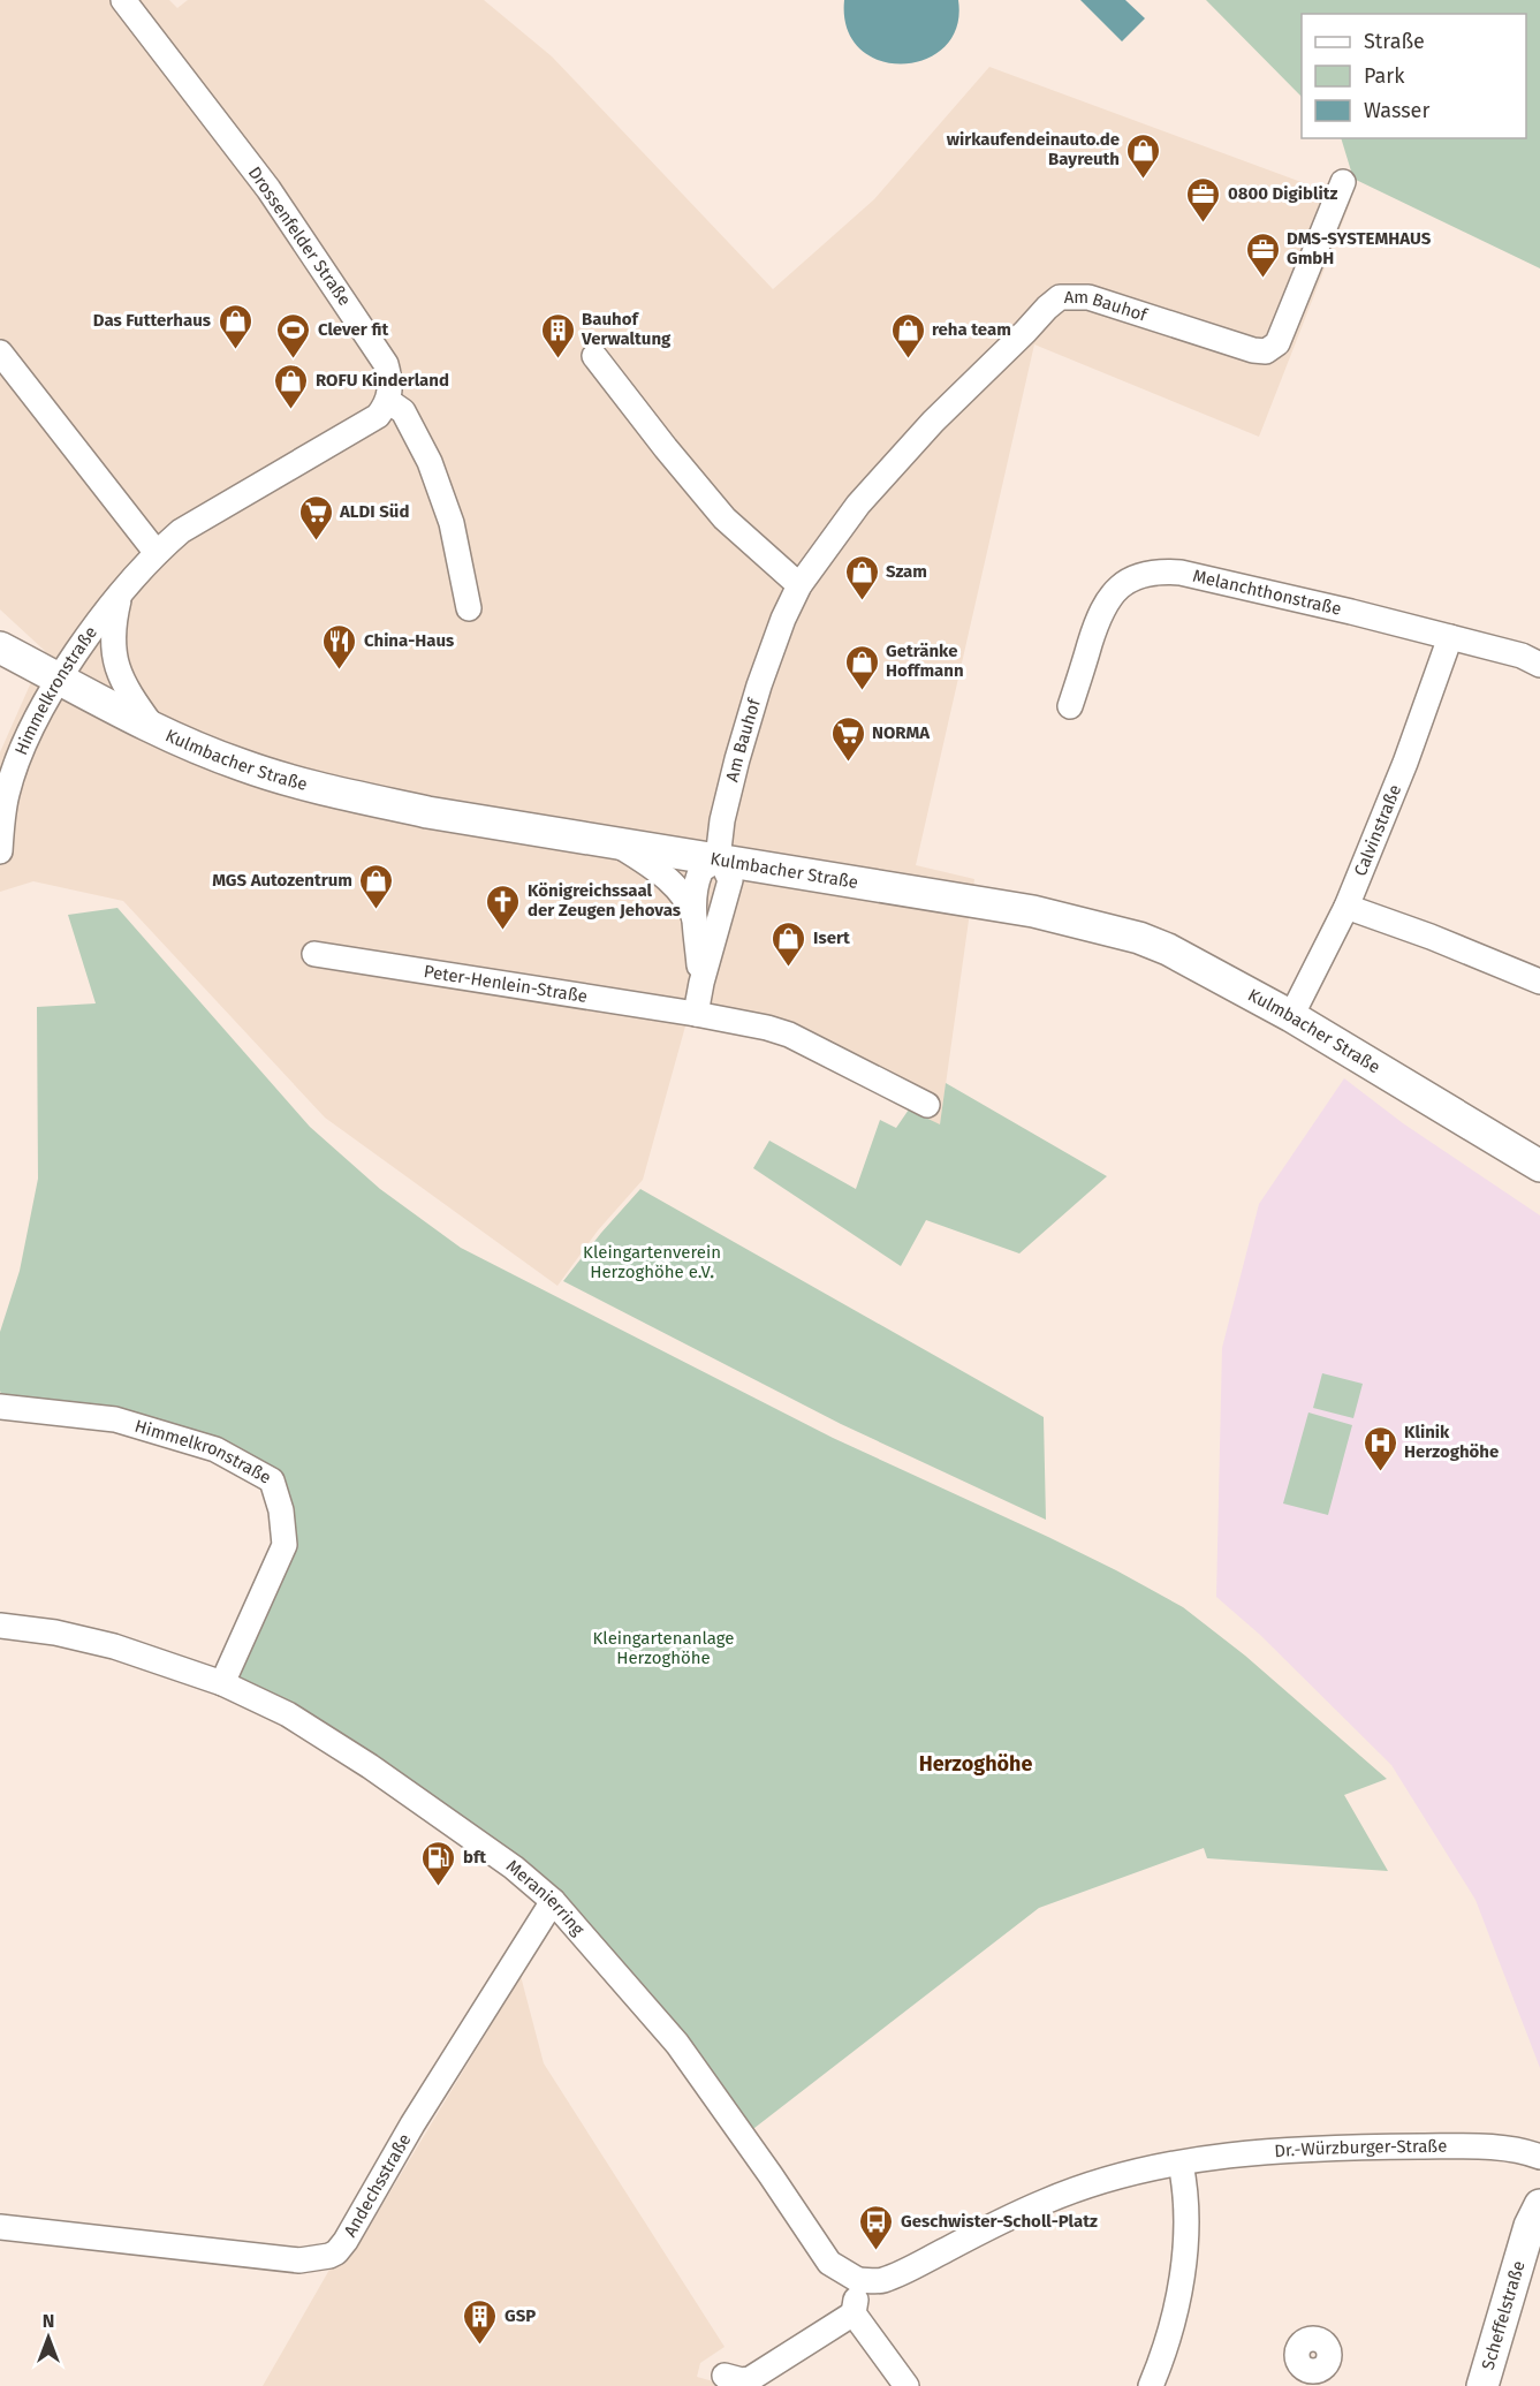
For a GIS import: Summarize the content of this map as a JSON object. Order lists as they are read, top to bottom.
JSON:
{
  "streets": {
    "main road": ["Kulmbacher Straße", "Scheffelstraße"],
    "street": [
      "Drossenfelder Straße",
      "Am Bauhof",
      "Melanchthonstraße",
      "Himmelkronstraße",
      "Calvinstraße",
      "Peter-Henlein-Straße",
      "Meranierring",
      "Dr.-Würzburger-Straße",
      "Andechsstraße"
    ]
  },
  "crossings": [
    ["Drossenfelder Straße", "Himmelkronstraße"],
    ["Am Bauhof", "Kulmbacher Straße"],
    ["Melanchthonstraße", "Calvinstraße"],
    ["Himmelkronstraße", "Kulmbacher Straße"],
    ["Himmelkronstraße", "Meranierring"],
    ["Kulmbacher Straße", "Calvinstraße"],
    ["Meranierring", "Dr.-Würzburger-Straße"],
    ["Meranierring", "Andechsstraße"]
  ],
  "districts": ["Herzoghöhe"],
  "parks": ["Kleingartenverein Herzoghöhe e.V.", "Kleingartenanlage Herzoghöhe"],
  "places": {
    "shop": [
      "wirkaufendeinauto.de Bayreuth",
      "Das Futterhaus",
      "reha team",
      "ROFU Kinderland",
      "Szam",
      "Getränke Hoffmann",
      "MGS Autozentrum",
      "Isert"
    ],
    "office": ["0800 Digiblitz", "DMS-SYSTEMHAUS GmbH"],
    "sports": ["Clever fit"],
    "building": ["Bauhof Verwaltung", "GSP"],
    "supermarket": ["ALDI Süd", "NORMA"],
    "restaurant": ["China-Haus"],
    "church": ["Königreichssaal der Zeugen Jehovas"],
    "hospital": ["Klinik Herzoghöhe"],
    "fuel station": ["bft"],
    "bus stop": ["Geschwister-Scholl-Platz"]
  },
  "legend": ["Straße", "Park", "Wasser"],
  "north": "top"
}
